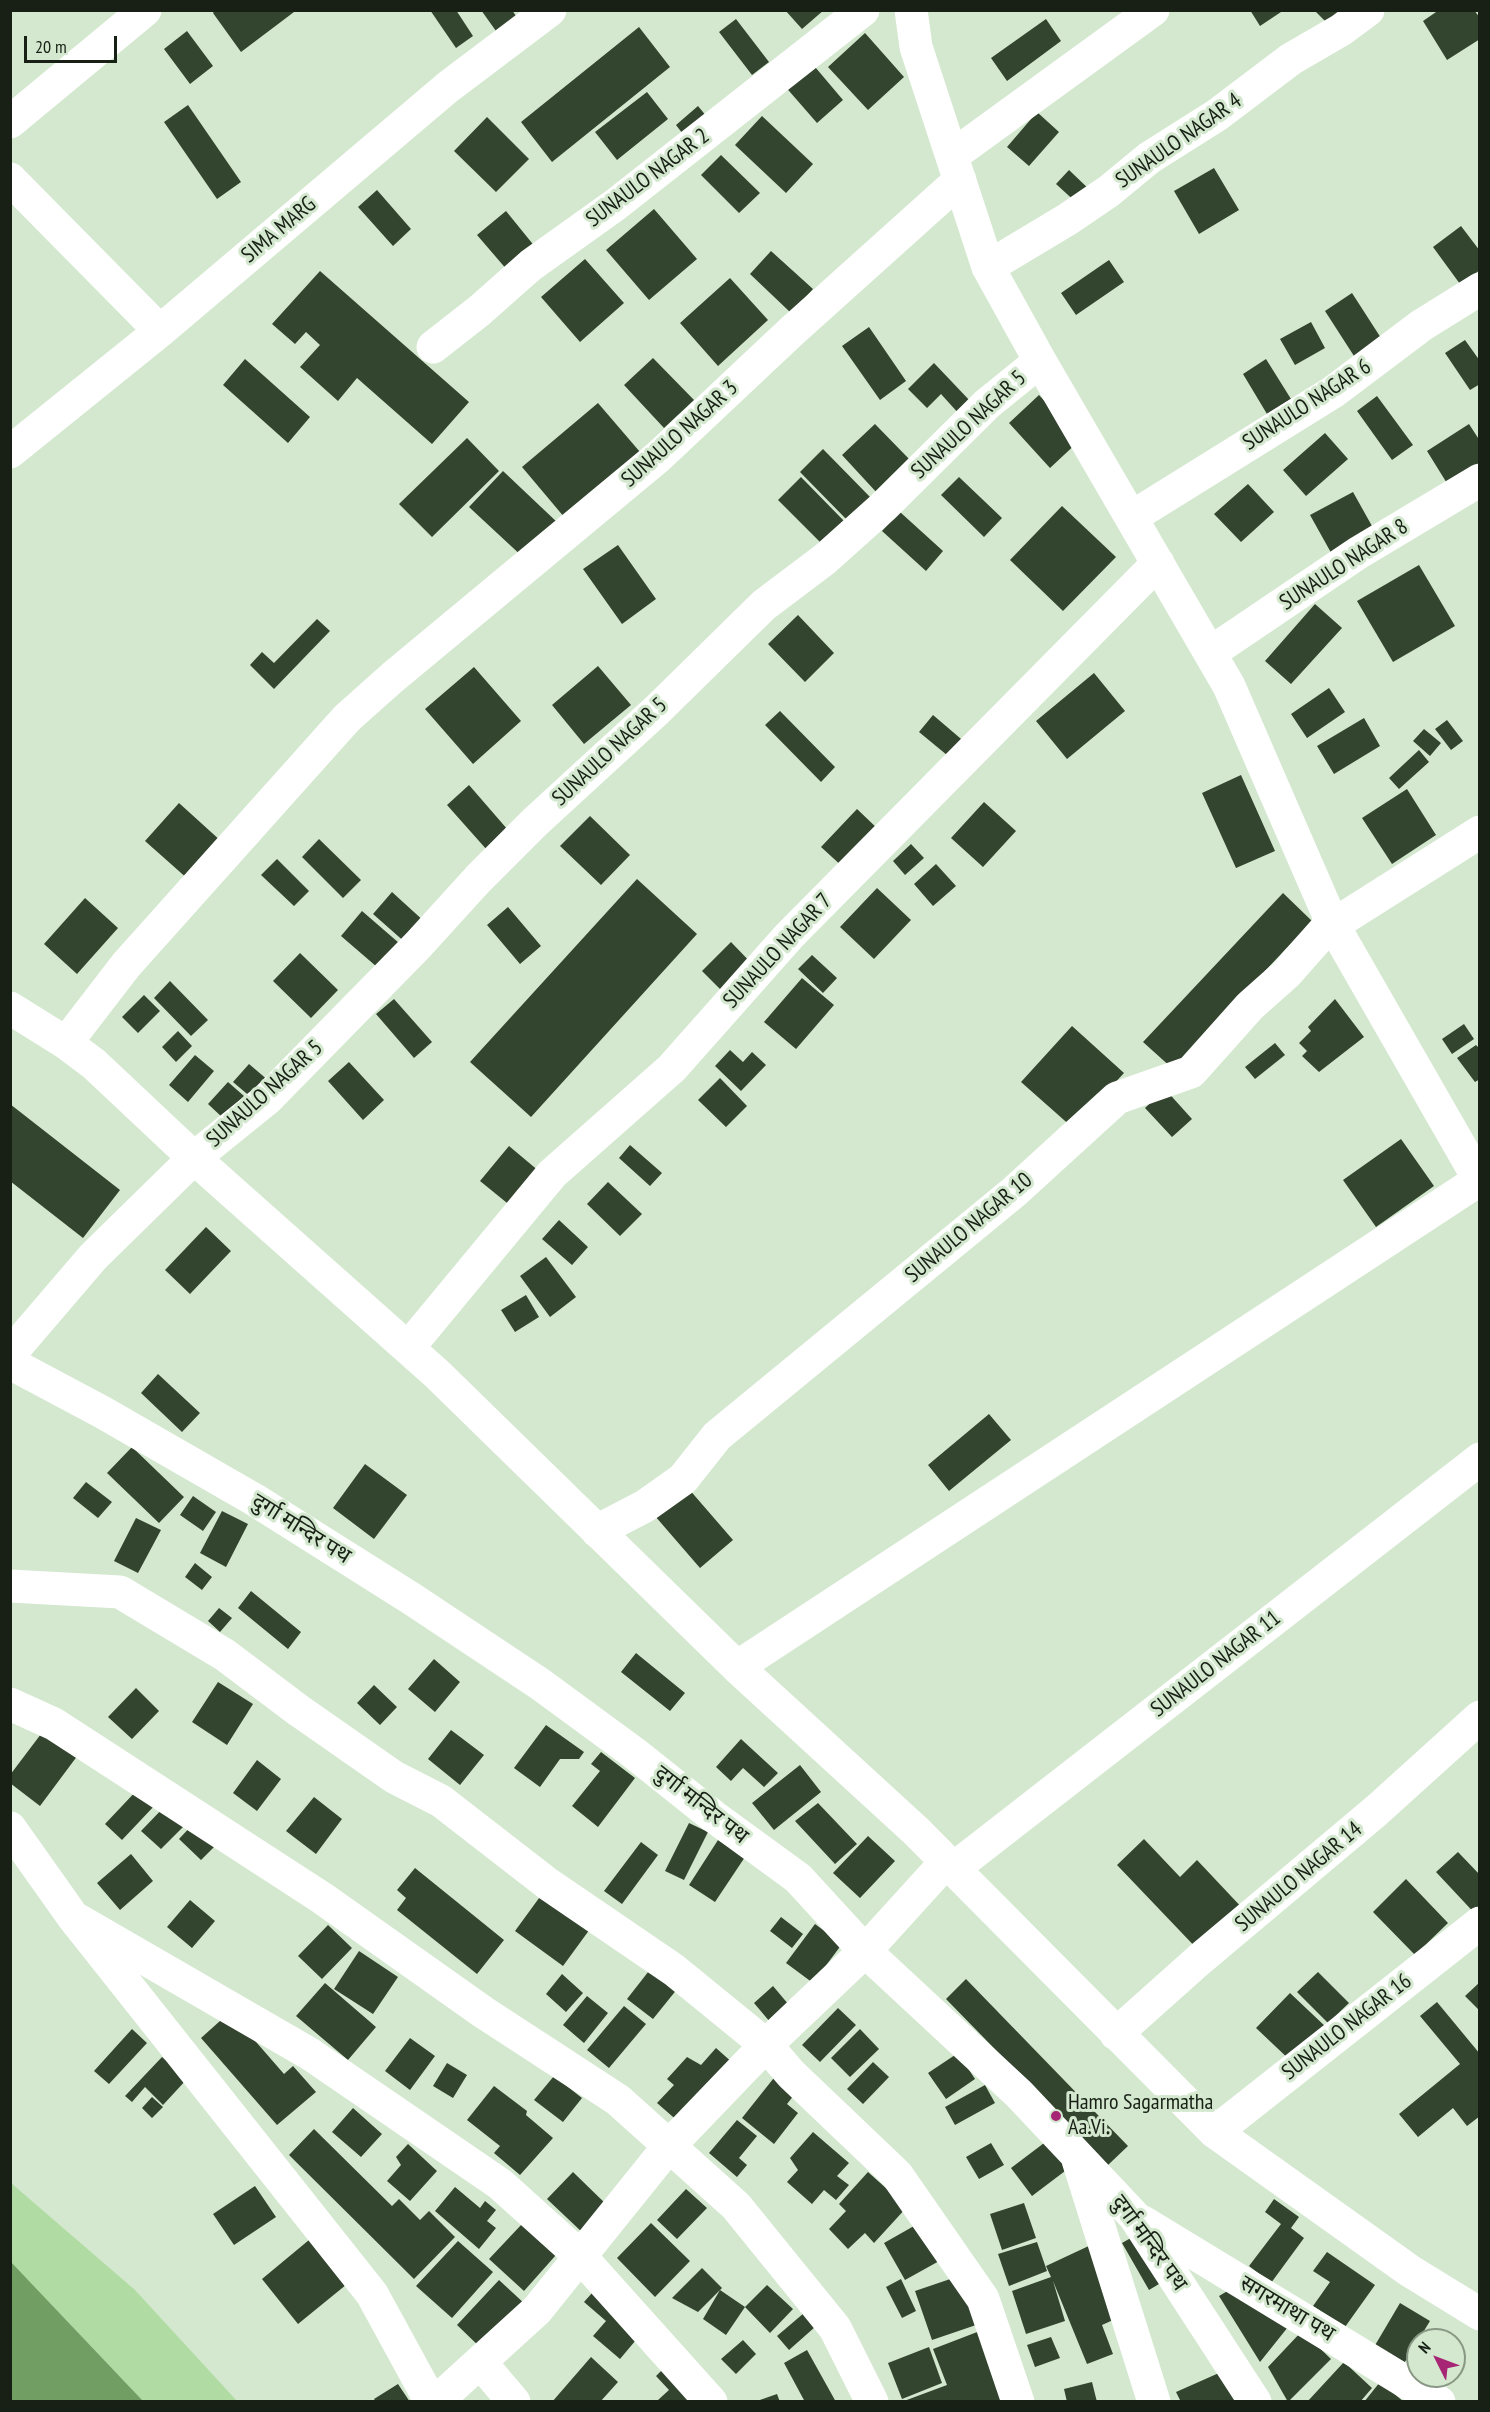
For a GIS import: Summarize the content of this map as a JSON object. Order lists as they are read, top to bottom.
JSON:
{
  "streets": {
    "street": [
      "SUNAULO NAGAR 4",
      "SUNAULO NAGAR 2",
      "SIMA MARG",
      "SUNAULO NAGAR 6",
      "SUNAULO NAGAR 5",
      "SUNAULO NAGAR 3",
      "SUNAULO NAGAR 8",
      "SUNAULO NAGAR 7",
      "SUNAULO NAGAR 10",
      "दुर्गा मन्दिर पथ",
      "SUNAULO NAGAR 11",
      "SUNAULO NAGAR 14",
      "SUNAULO NAGAR 16",
      "सगरमाथा पथ"
    ]
  },
  "crossings": [
    ["दुर्गा मन्दिर पथ", "SUNAULO NAGAR 11"],
    ["दुर्गा मन्दिर पथ", "सगरमाथा पथ"]
  ],
  "places": ["Hamro Sagarmatha Aa.Vi."],
  "scale_bar": "20 m",
  "north": "top left"
}
